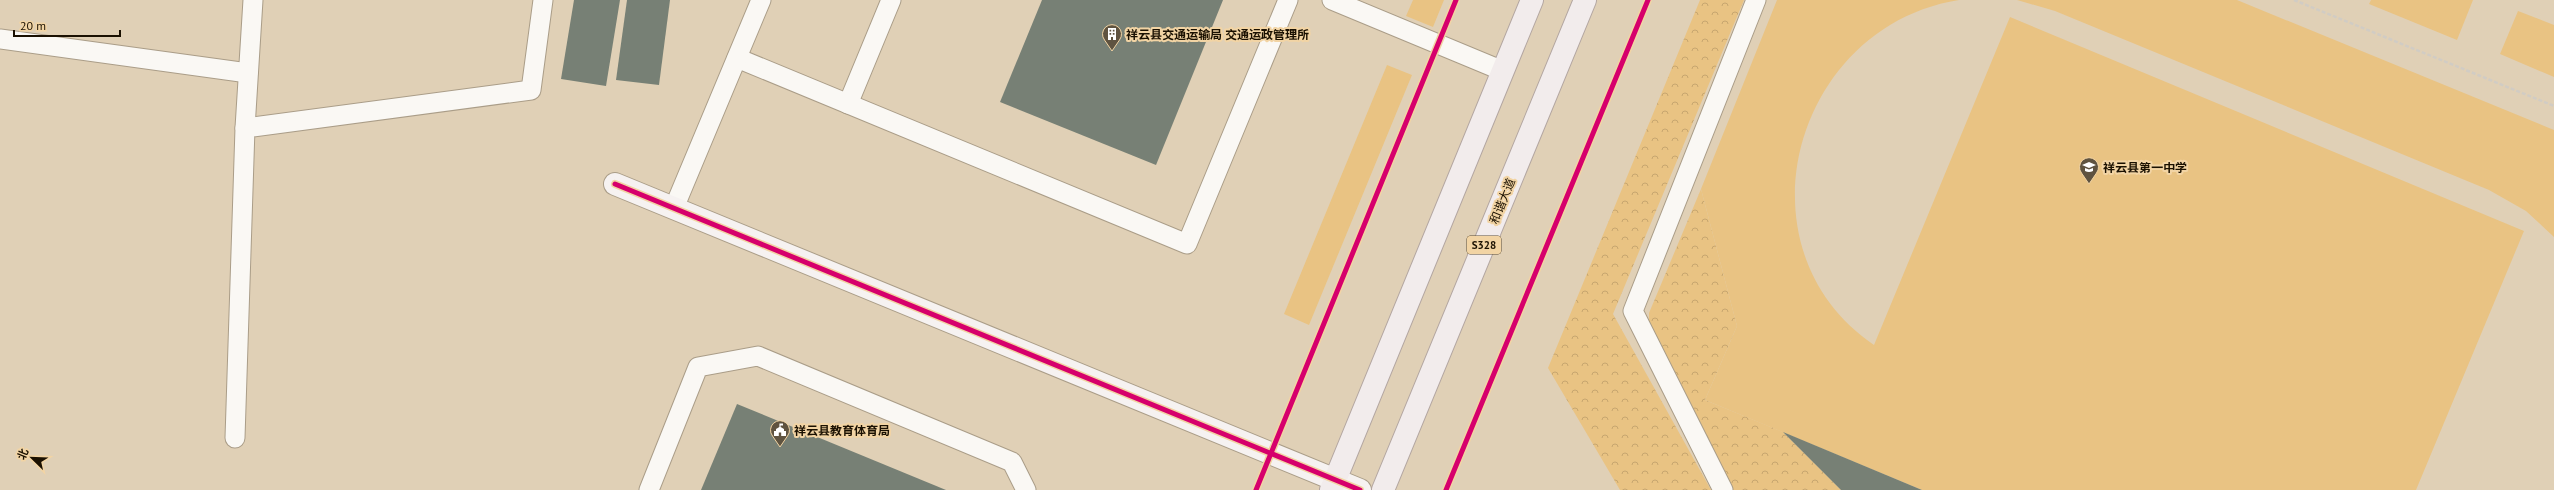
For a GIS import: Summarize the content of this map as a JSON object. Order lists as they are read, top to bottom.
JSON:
{
  "streets": {
    "main road": ["和谐大道", "S328"]
  },
  "places": {
    "building": ["祥云县交通运输局 交通运政管理所"],
    "school or university": ["祥云县第一中学"],
    "public building": ["祥云县教育体育局"]
  },
  "scale_bar": "20 m",
  "north": "top left"
}
